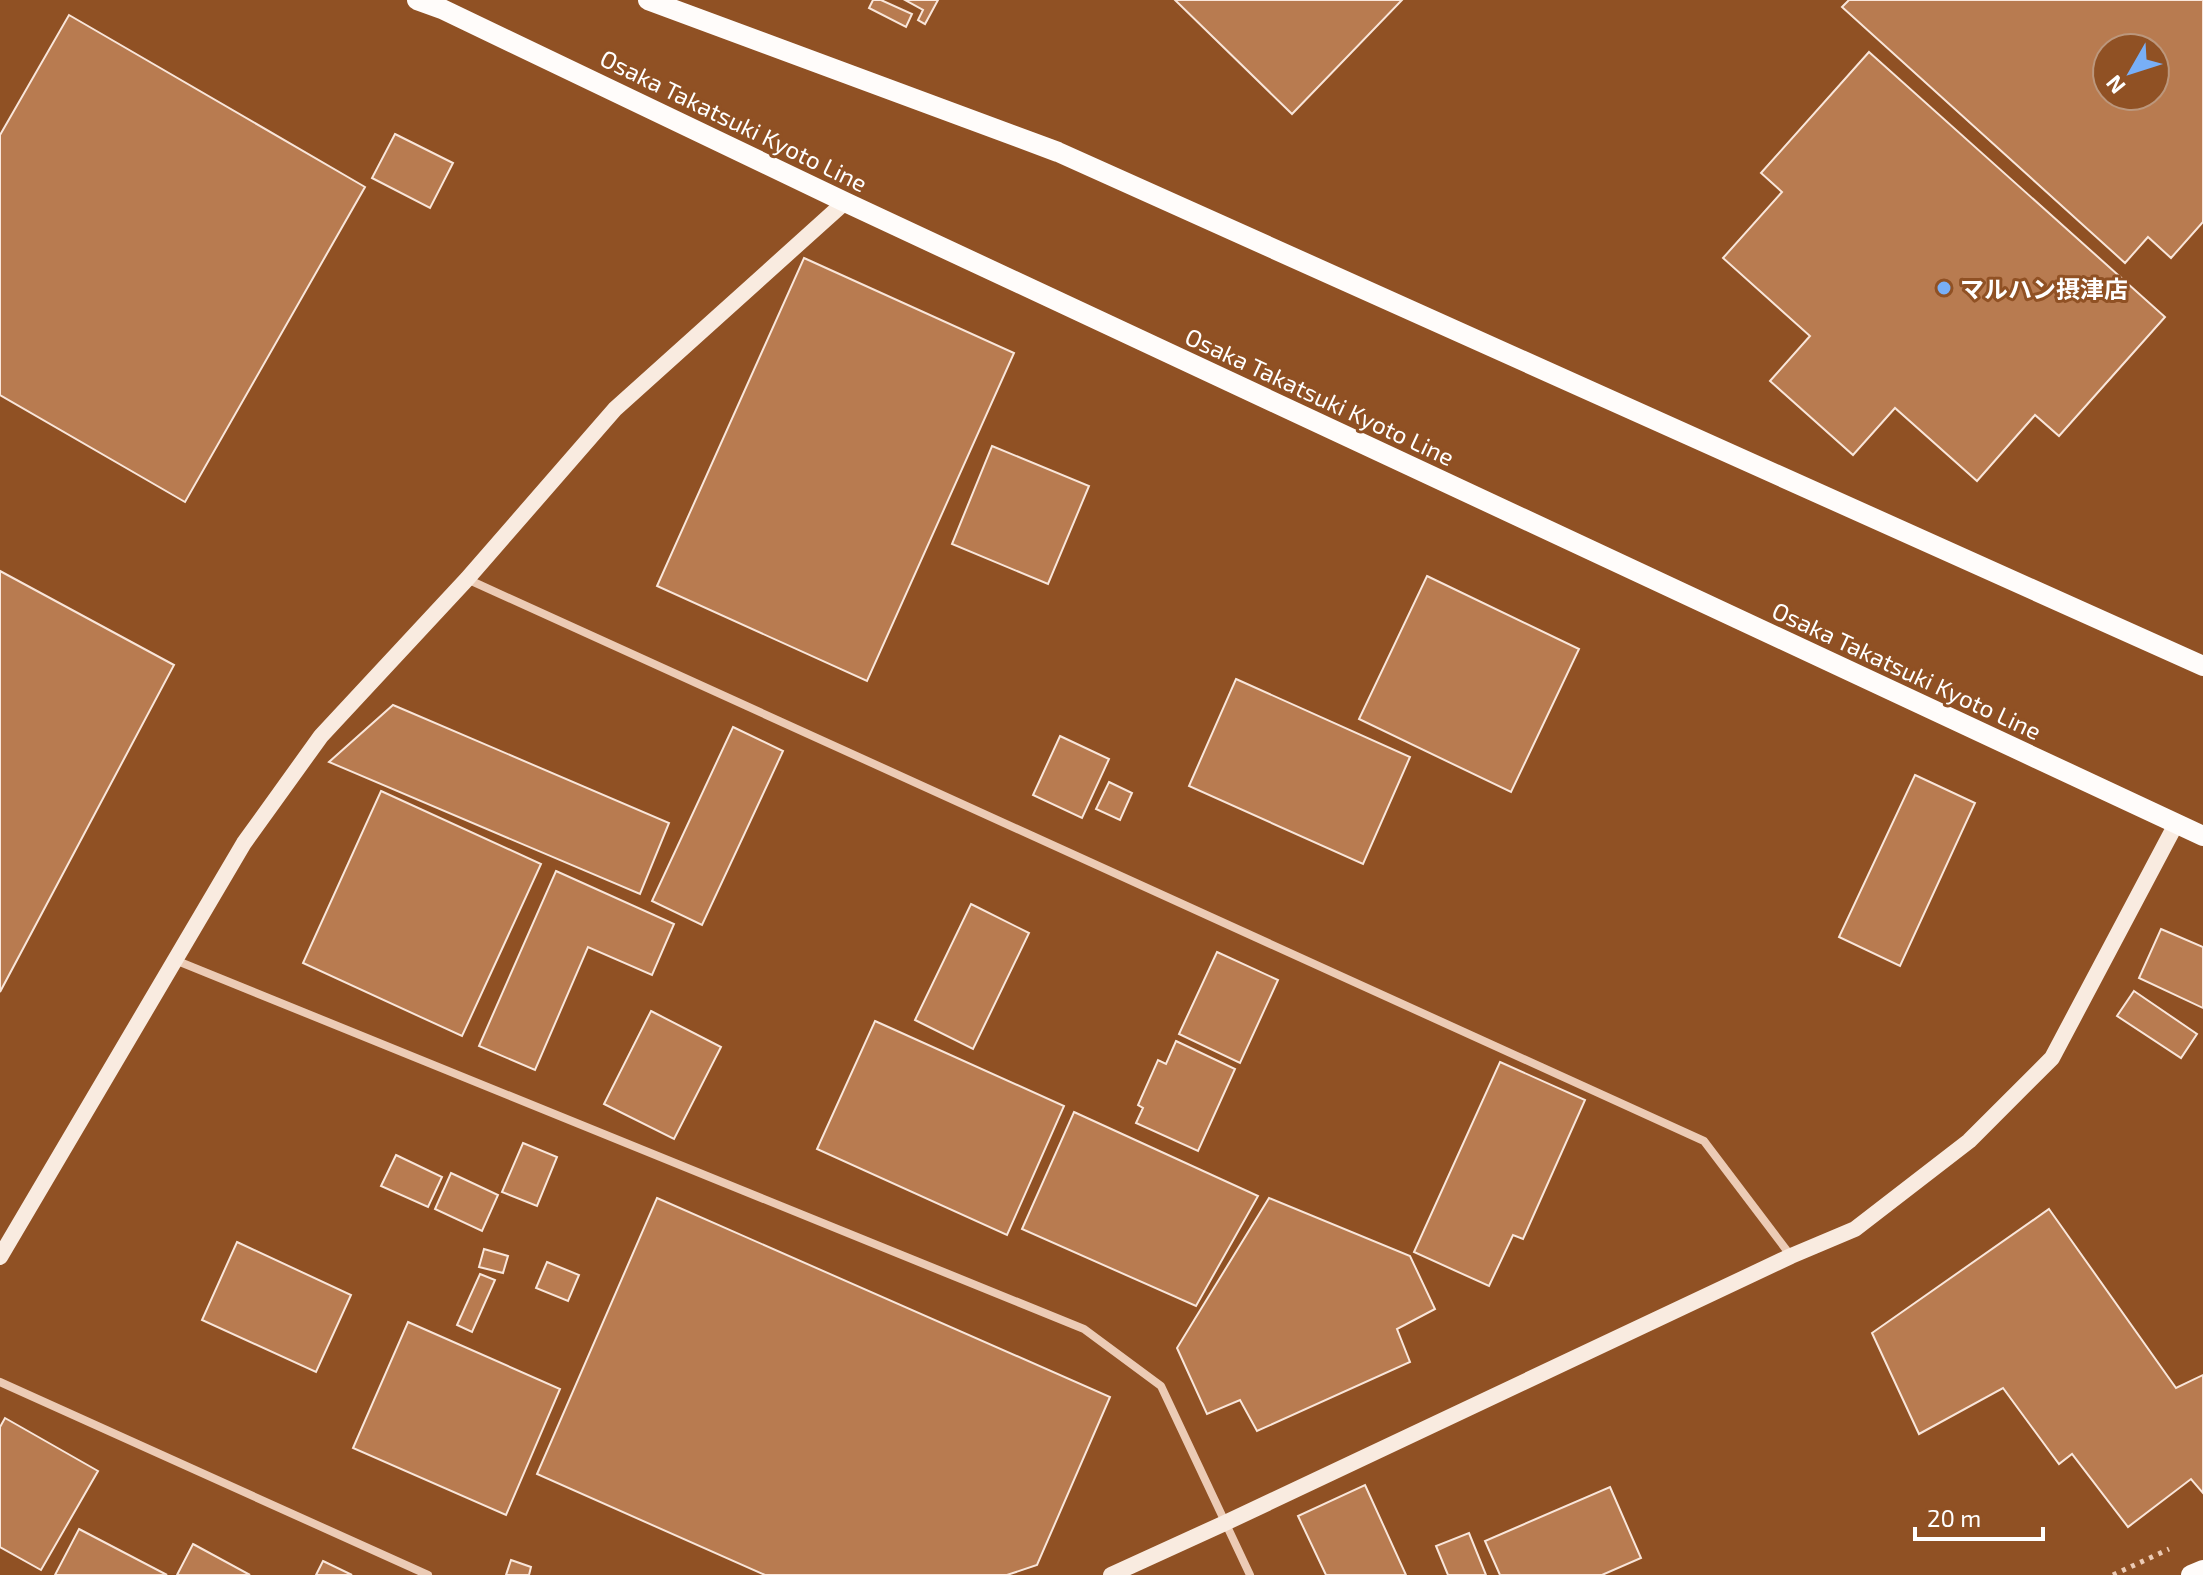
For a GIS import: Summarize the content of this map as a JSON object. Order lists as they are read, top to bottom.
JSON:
{
  "streets": {
    "main road": ["Osaka Takatsuki Kyoto Line"]
  },
  "places": ["マルハン摂津店"],
  "scale_bar": "20 m",
  "north": "bottom left"
}
